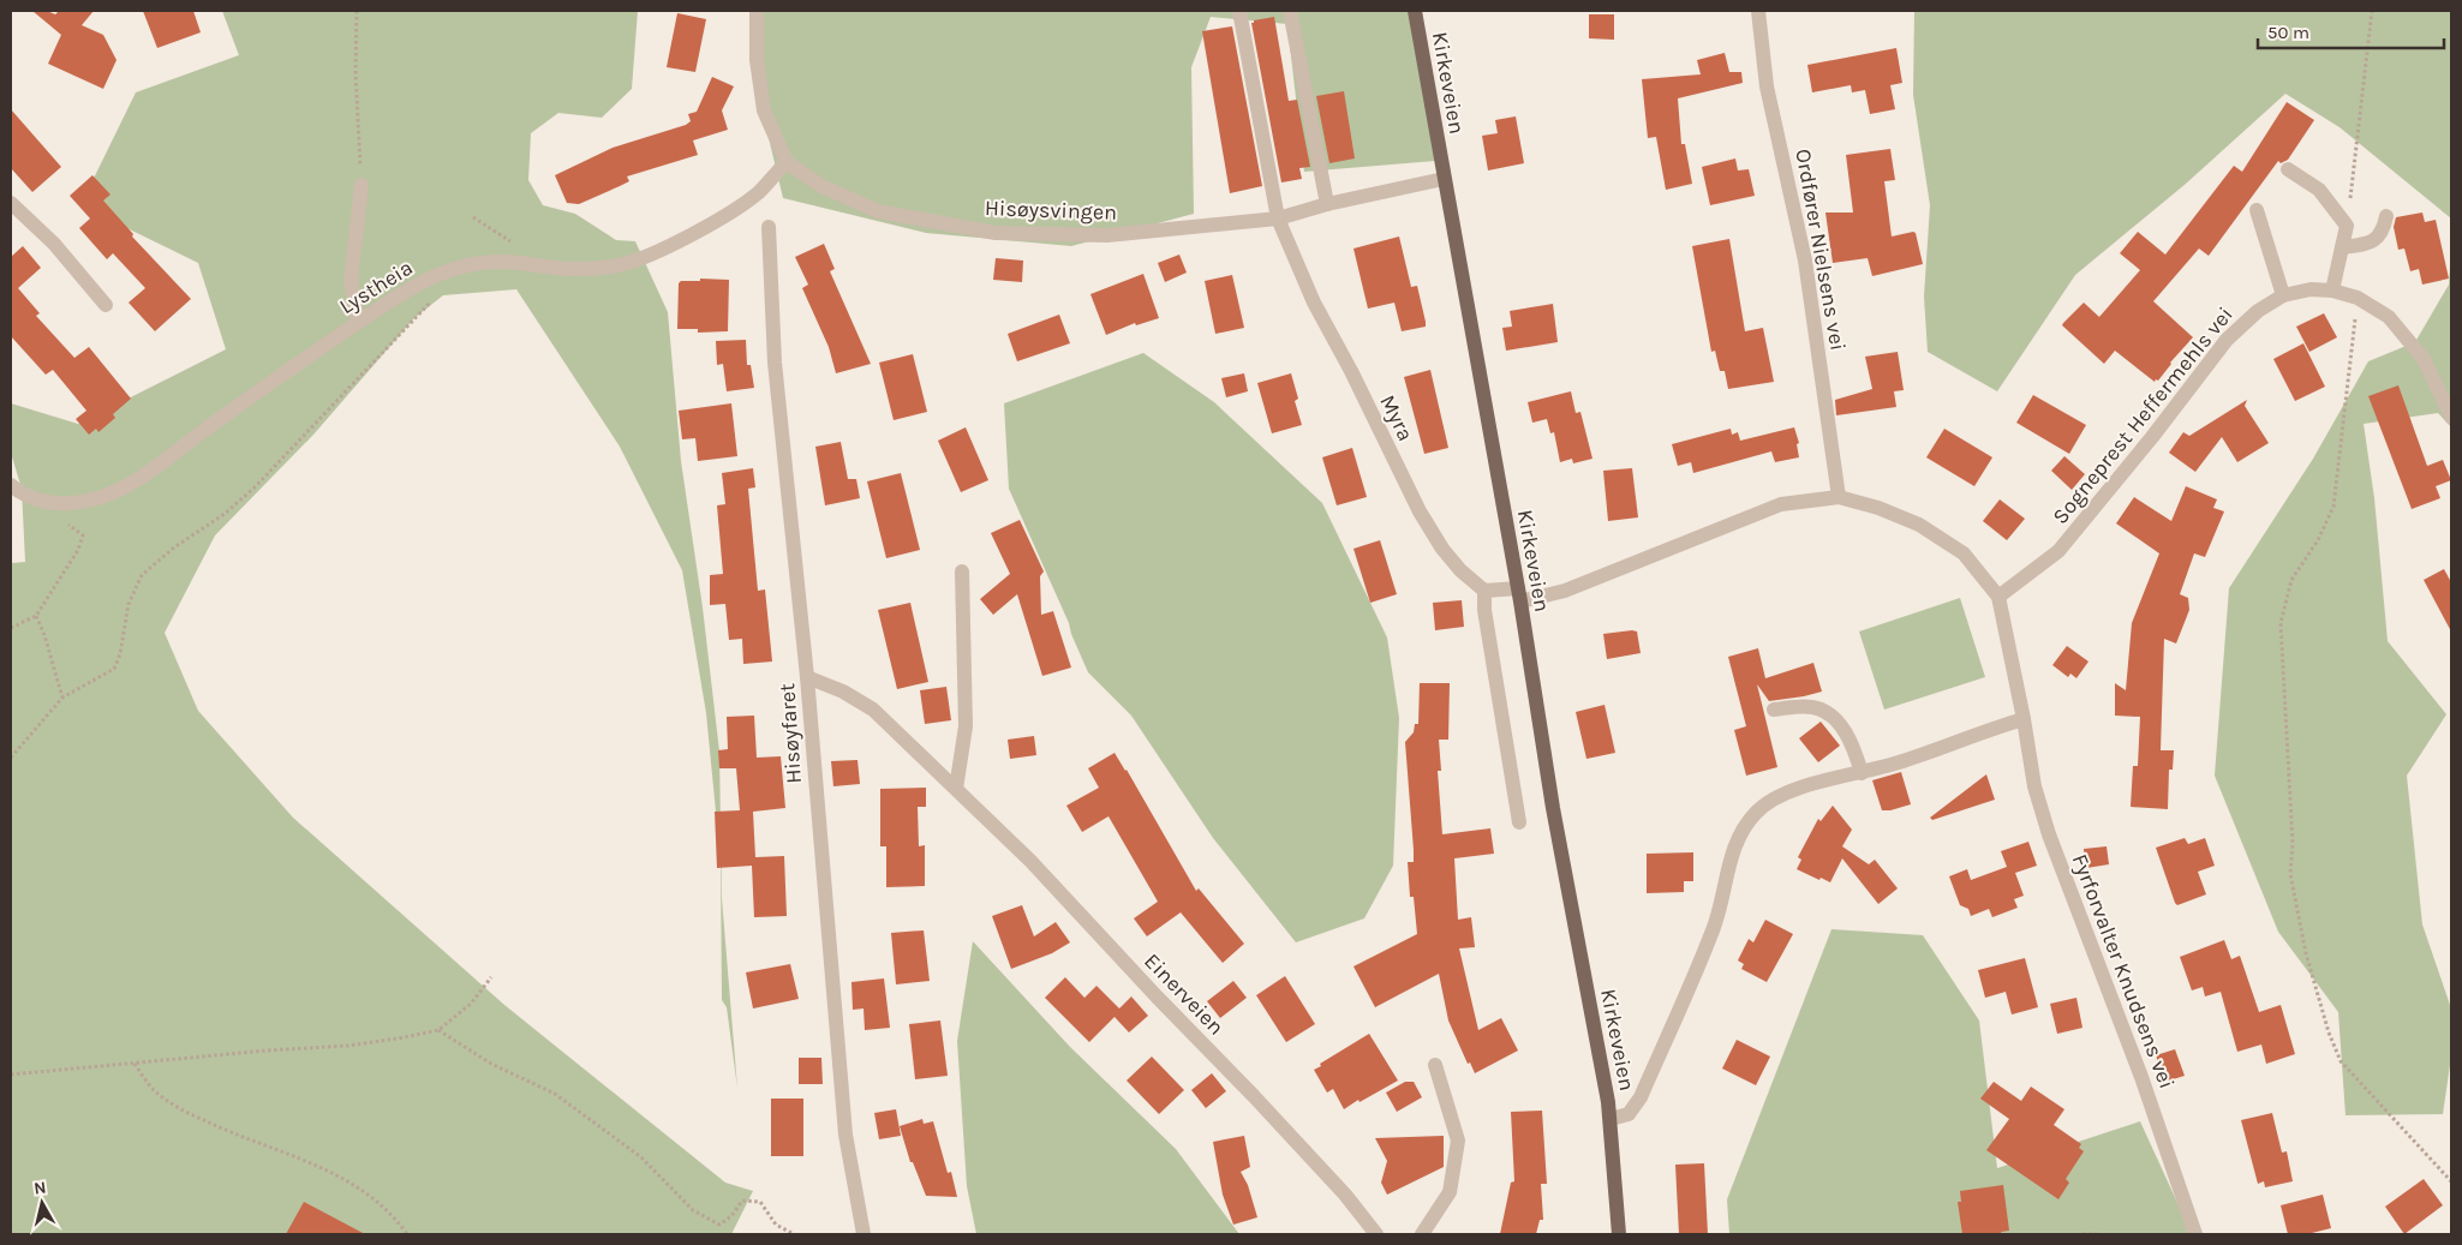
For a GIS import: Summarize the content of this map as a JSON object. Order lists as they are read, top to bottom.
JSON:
{
  "streets": {
    "main road": ["Kirkeveien"],
    "street": [
      "Hisøysvingen",
      "Ordfører Nielsens vei",
      "Lystheia",
      "Sogneprest Heffermehls vei",
      "Myra",
      "Hisøyfaret",
      "Fyrforvalter Knudsens vei",
      "Einerveien"
    ]
  },
  "crossings": [
    ["Kirkeveien", "Hisøysvingen"],
    ["Kirkeveien", "Fyrforvalter Knudsens vei"],
    ["Hisøysvingen", "Lystheia"],
    ["Hisøysvingen", "Myra"],
    ["Ordfører Nielsens vei", "Fyrforvalter Knudsens vei"],
    ["Sogneprest Heffermehls vei", "Fyrforvalter Knudsens vei"],
    ["Hisøyfaret", "Einerveien"]
  ],
  "scale_bar": "50 m",
  "north": "top"
}
